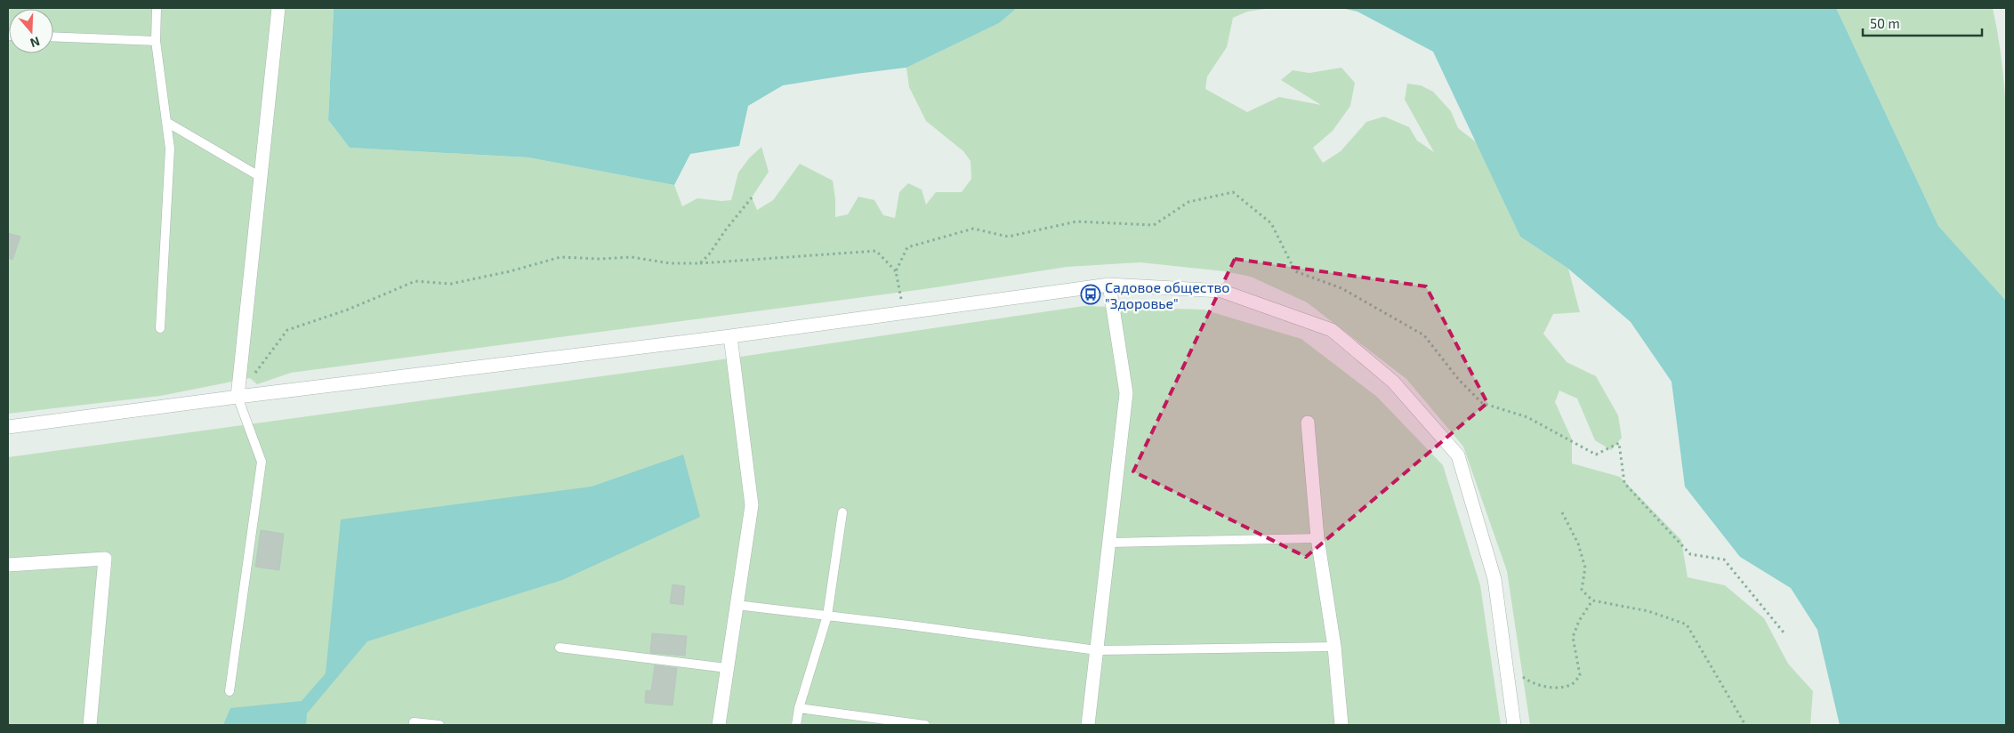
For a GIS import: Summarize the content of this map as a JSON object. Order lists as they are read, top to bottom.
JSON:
{
  "places": {
    "bus stop": ["Садовое общество \"Здоровье\""]
  },
  "scale_bar": "50 m",
  "north": "bottom"
}
